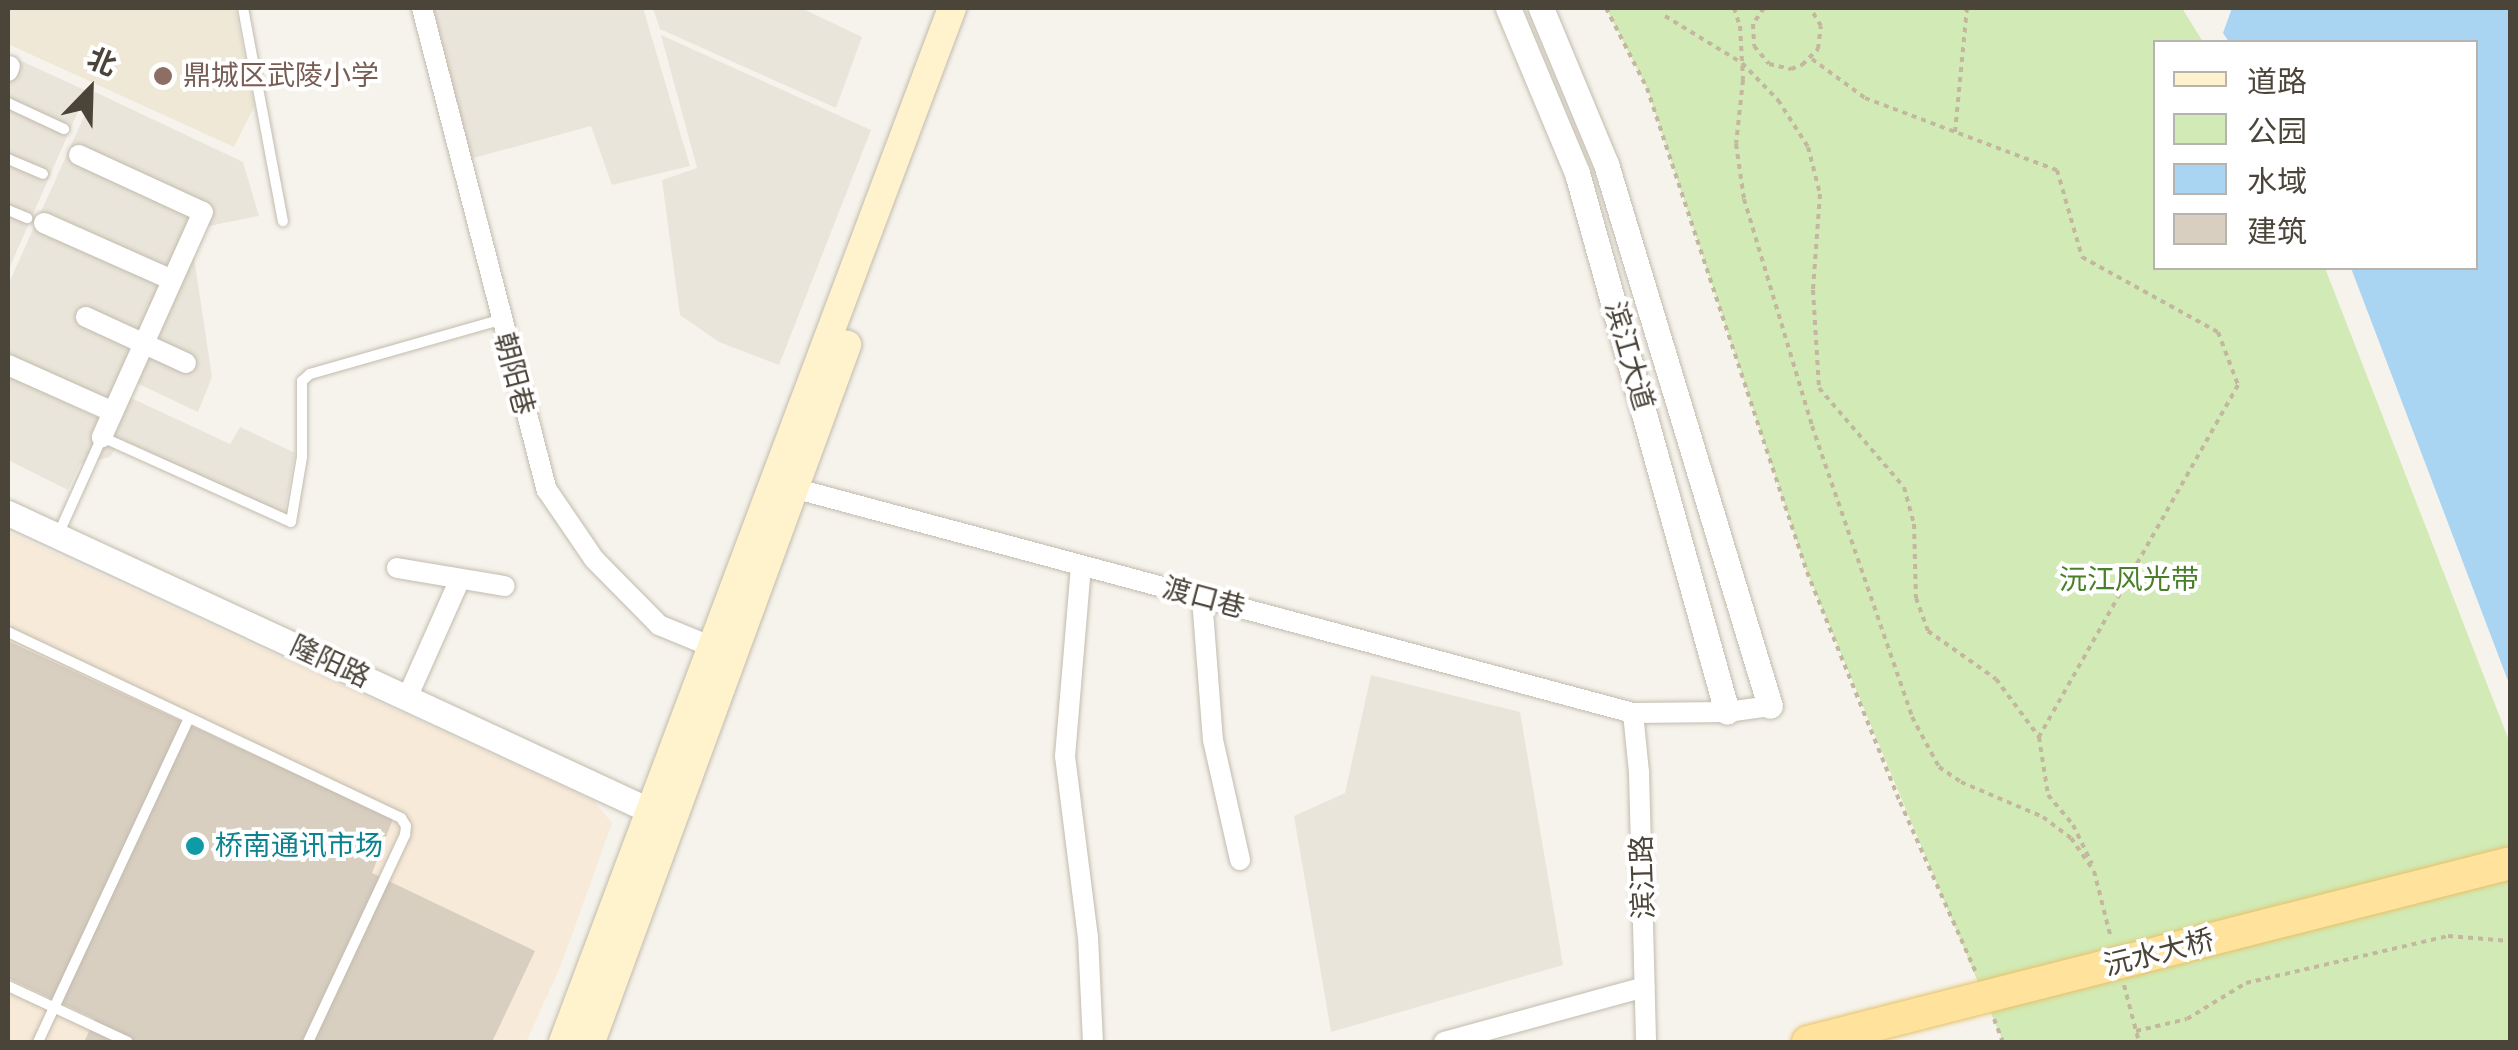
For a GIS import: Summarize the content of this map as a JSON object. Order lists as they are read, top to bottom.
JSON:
{
  "streets": {
    "main road": ["沅水大桥"],
    "street": [
      "滨江大道",
      "朝阳巷",
      "渡口巷",
      "隆阳路",
      "滨江路"
    ]
  },
  "crossings": [
    ["滨江大道", "渡口巷"],
    ["渡口巷", "滨江路"]
  ],
  "parks": ["沅江风光带"],
  "places": ["鼎城区武陵小学", "桥南通讯市场"],
  "legend": [
    "道路",
    "公园",
    "水域",
    "建筑"
  ],
  "north": "top right"
}
